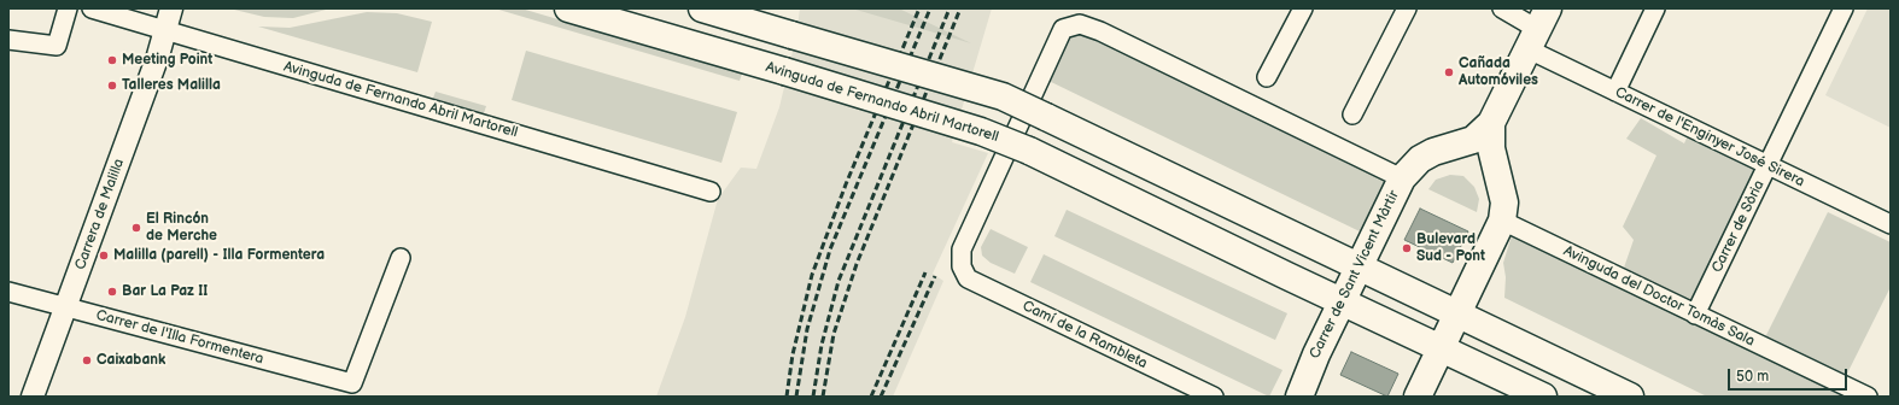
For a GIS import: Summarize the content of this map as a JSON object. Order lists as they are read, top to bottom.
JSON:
{
  "streets": {
    "main road": ["Avinguda de Fernando Abril Martorell", "Carrer de Sant Vicent Màrtir"],
    "street": [
      "Carrer de l'Enginyer José Sirera",
      "Carrera de Malilla",
      "Carrer de Sòria",
      "Avinguda del Doctor Tomàs Sala",
      "Camí de la Rambleta",
      "Carrer de l'Illa Formentera"
    ]
  },
  "crossings": [
    ["Avinguda de Fernando Abril Martorell", "Carrera de Malilla"],
    ["Avinguda de Fernando Abril Martorell", "Carrer de Sant Vicent Màrtir"],
    ["Carrer de l'Enginyer José Sirera", "Carrer de Sòria"],
    ["Carrer de l'Enginyer José Sirera", "Carrer de Sant Vicent Màrtir"],
    ["Carrera de Malilla", "Carrer de l'Illa Formentera"],
    ["Carrer de Sòria", "Avinguda del Doctor Tomàs Sala"],
    ["Carrer de Sant Vicent Màrtir", "Avinguda del Doctor Tomàs Sala"],
    ["Carrer de Sant Vicent Màrtir", "Camí de la Rambleta"]
  ],
  "places": [
    "Meeting Point",
    "Cañada Automóviles",
    "Talleres Malilla",
    "El Rincón de Merche",
    "Bulevard Sud - Pont",
    "Malilla (parell) - Illa Formentera",
    "Bar La Paz II",
    "Caixabank"
  ],
  "scale_bar": "50 m"
}
